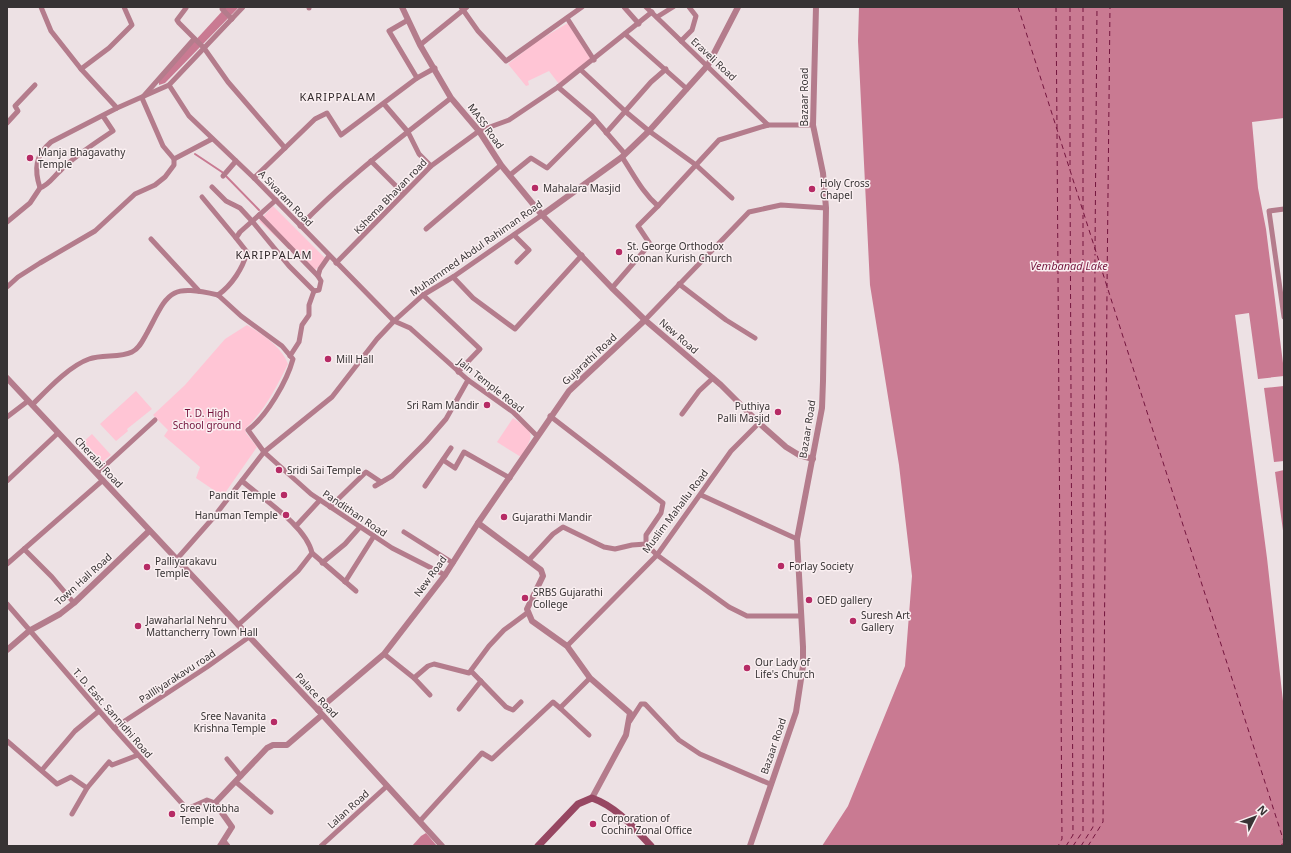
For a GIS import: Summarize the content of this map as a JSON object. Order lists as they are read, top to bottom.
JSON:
{
  "streets": {
    "street": [
      "Eraveli Road",
      "Bazaar Road",
      "MASS Road",
      "Kshema Bhavan road",
      "A Sivaram Road",
      "Muhammed Abdul Rahiman Road",
      "New Road",
      "Gujarathi Road",
      "Jain Temple Road",
      "Cheralai Road",
      "Muslim Mahallu Road",
      "Pandithan Road",
      "Town Hall Road",
      "Pallliyarakavu road",
      "Palace Road",
      "T. D. East. Sannidhi Road",
      "Lalan Road"
    ]
  },
  "crossings": [
    ["Eraveli Road", "Kshema Bhavan road"],
    ["Eraveli Road", "Muhammed Abdul Rahiman Road"],
    ["Bazaar Road", "New Road"],
    ["MASS Road", "Kshema Bhavan road"],
    ["MASS Road", "Muhammed Abdul Rahiman Road"],
    ["MASS Road", "New Road"],
    ["Kshema Bhavan road", "A Sivaram Road"],
    ["A Sivaram Road", "Muhammed Abdul Rahiman Road"],
    ["A Sivaram Road", "Jain Temple Road"],
    ["Muhammed Abdul Rahiman Road", "New Road"],
    ["Muhammed Abdul Rahiman Road", "Jain Temple Road"],
    ["Muhammed Abdul Rahiman Road", "Cheralai Road"],
    ["Muhammed Abdul Rahiman Road", "Pandithan Road"],
    ["Muhammed Abdul Rahiman Road", "Palace Road"],
    ["New Road", "Gujarathi Road"],
    ["New Road", "Jain Temple Road"],
    ["New Road", "Muslim Mahallu Road"],
    ["New Road", "Pandithan Road"],
    ["New Road", "Palace Road"],
    ["New Road", "T. D. East. Sannidhi Road"],
    ["Gujarathi Road", "Jain Temple Road"],
    ["Cheralai Road", "Town Hall Road"],
    ["Cheralai Road", "Palace Road"],
    ["Town Hall Road", "T. D. East. Sannidhi Road"],
    ["Pallliyarakavu road", "Palace Road"],
    ["Pallliyarakavu road", "T. D. East. Sannidhi Road"],
    ["Palace Road", "Lalan Road"]
  ],
  "districts": ["KARIPPALAM", "KARIPPALAM"],
  "water": ["Vembanad Lake"],
  "parks": ["T. D. High School ground"],
  "places": [
    "Manja Bhagavathy Temple",
    "Mahalara Masjid",
    "Holy Cross Chapel",
    "St. George Orthodox Koonan Kurish Church",
    "Mill Hall",
    "Sri Ram Mandir",
    "Puthiya Palli Masjid",
    "Sridi Sai Temple",
    "Pandit Temple",
    "Hanuman Temple",
    "Gujarathi Mandir",
    "Forlay Society",
    "Palliyarakavu Temple",
    "SRBS Gujarathi College",
    "OED gallery",
    "Suresh Art Gallery",
    "Jawaharlal Nehru Mattancherry Town Hall",
    "Our Lady of Life's Church",
    "Sree Navanita Krishna Temple",
    "Sree Vitobha Temple",
    "Corporation of Cochin Zonal Office"
  ],
  "north": "top right"
}
